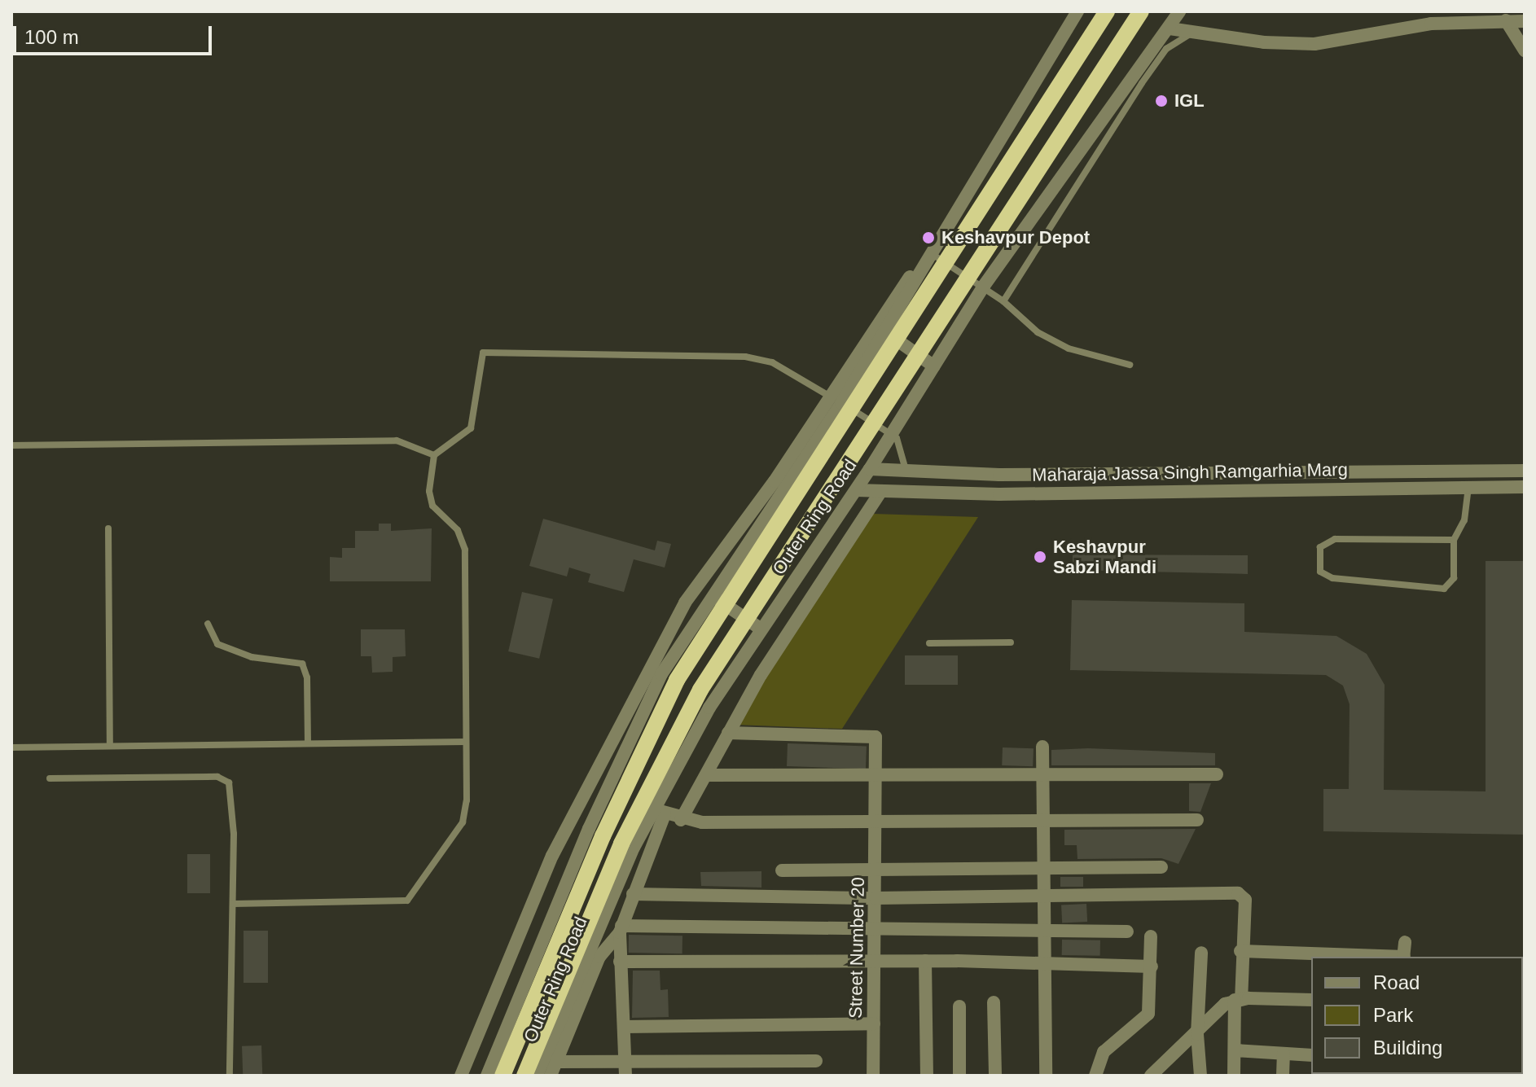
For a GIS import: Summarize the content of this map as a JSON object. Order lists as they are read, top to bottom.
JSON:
{
  "streets": {
    "main road": ["Outer Ring Road"],
    "street": ["Maharaja Jassa Singh Ramgarhia Marg", "Street Number 20"]
  },
  "crossings": [
    ["Maharaja Jassa Singh Ramgarhia Marg", "Outer Ring Road"]
  ],
  "places": ["IGL", "Keshavpur Depot", "Keshavpur Sabzi Mandi"],
  "legend": ["Road", "Park", "Building"],
  "scale_bar": "100 m"
}
